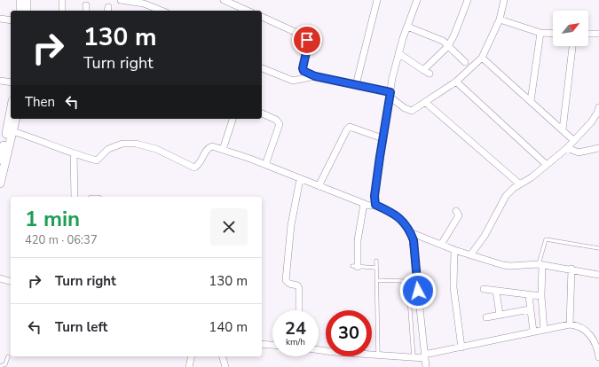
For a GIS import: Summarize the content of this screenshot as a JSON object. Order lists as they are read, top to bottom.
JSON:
{
  "north": "top right",
  "page": {
    "turn": ["130 m", "Turn right"],
    "then": "Then",
    "heading": ["1 min", "420 m · 06:37"],
    "list": [
      {
        "name": "Turn right",
        "value": "130 m"
      },
      {
        "name": "Turn left",
        "value": "140 m"
      }
    ],
    "speed": "24 km/h",
    "limit": "30"
  }
}
